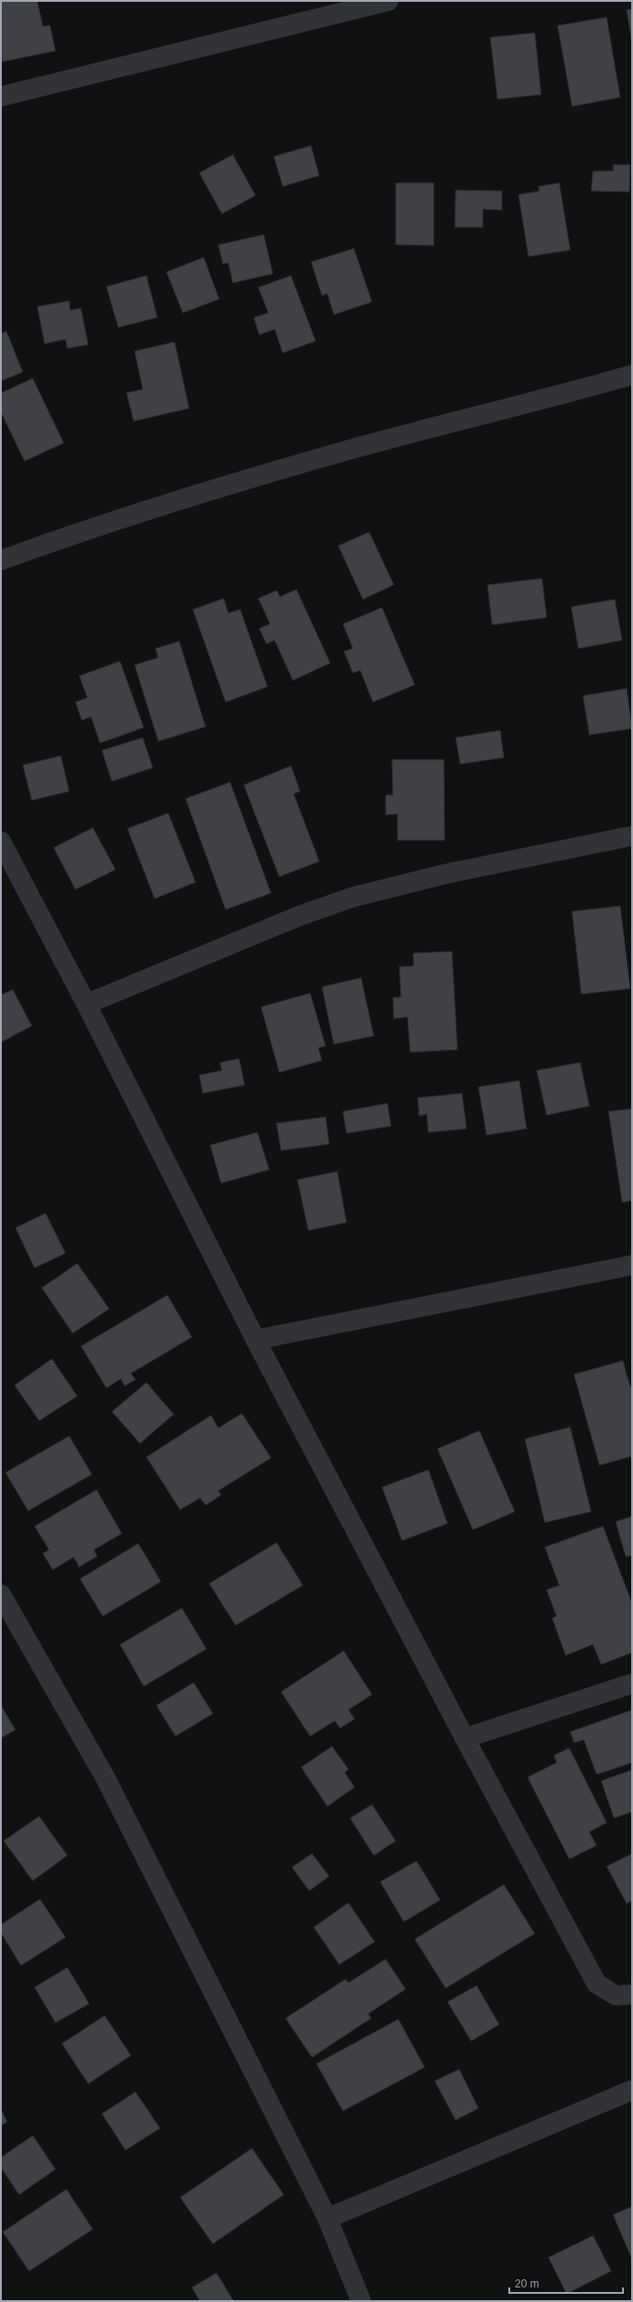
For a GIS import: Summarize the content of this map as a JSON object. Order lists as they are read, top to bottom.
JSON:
{
  "scale_bar": "20 m"
}
